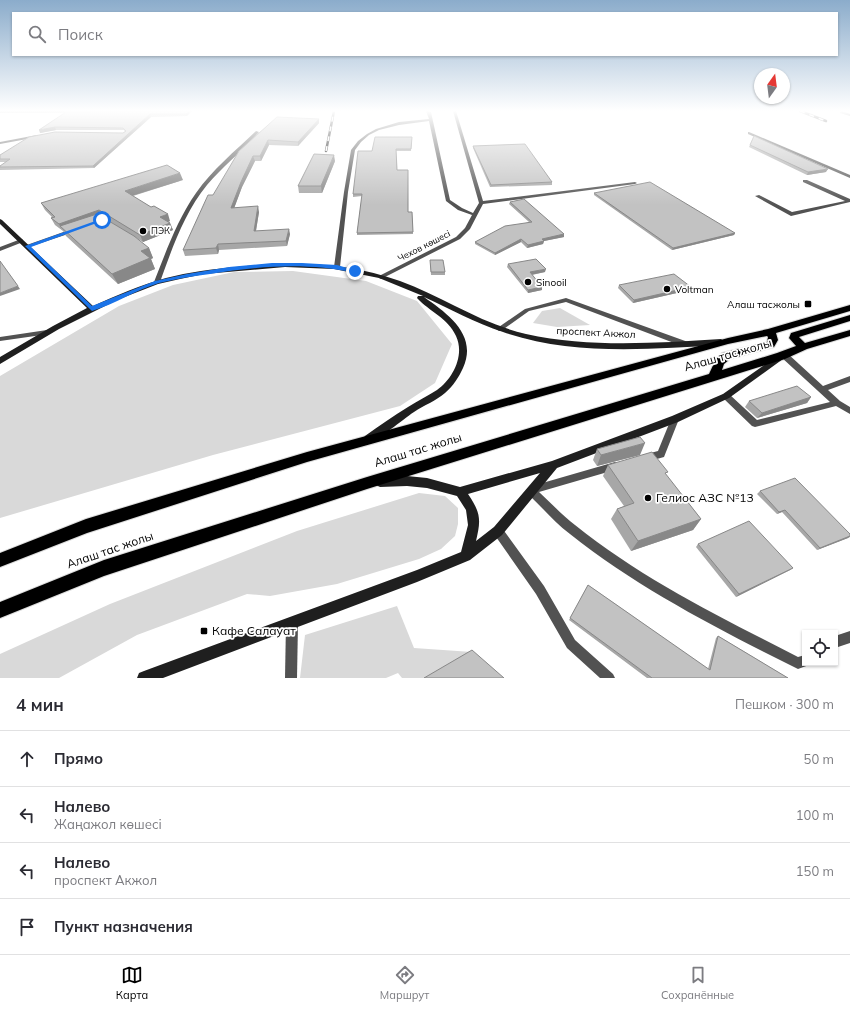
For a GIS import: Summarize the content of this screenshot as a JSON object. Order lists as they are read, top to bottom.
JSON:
{
  "streets": {
    "main road": ["проспект Акжол", "Алаш тас жолы"],
    "lane": ["Чехов көшесі"]
  },
  "crossings": [
    ["Чехов көшесі", "проспект Акжол"],
    ["проспект Акжол", "Алаш тас жолы"]
  ],
  "places": {
    "other": [
      "ПЭК",
      "Sinooil",
      "Voltman",
      "Гелиос АЗС №13"
    ],
    "transit": ["Алаш тасжолы", "Кафе Салауат"]
  },
  "north": "top",
  "page": {
    "search": "Поиск",
    "heading": ["4 мин", "Пешком · 300 m"],
    "list": [
      ["Прямо", "50 m"],
      ["Налево", "Жаңажол көшесі", "100 m"],
      ["Налево", "проспект Акжол", "150 m"],
      "Пункт назначения"
    ],
    "nav": ["Карта", "Маршрут", "Сохранённые"]
  }
}
